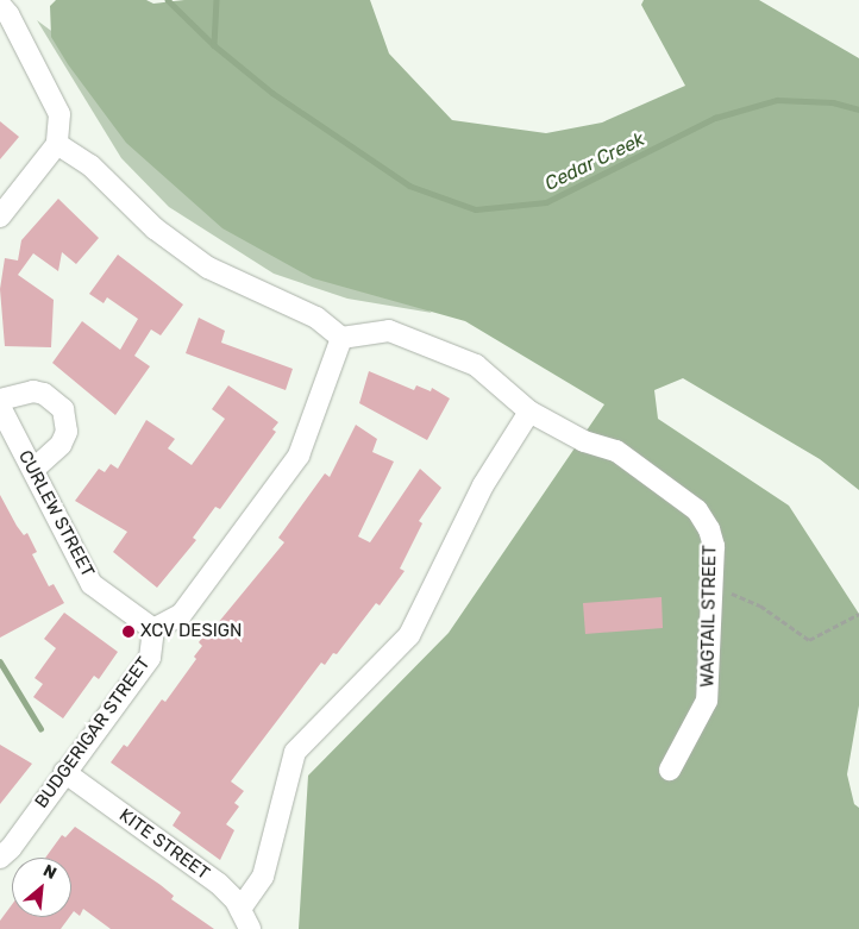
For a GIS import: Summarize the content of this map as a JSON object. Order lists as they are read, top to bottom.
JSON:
{
  "streets": {
    "street": [
      "CURLEW STREET",
      "WAGTAIL STREET",
      "BUDGERIGAR STREET",
      "KITE STREET"
    ]
  },
  "crossings": [
    ["CURLEW STREET", "BUDGERIGAR STREET"],
    ["BUDGERIGAR STREET", "KITE STREET"]
  ],
  "water": ["Cedar Creek"],
  "places": ["XCV DESIGN"],
  "north": "top right"
}
